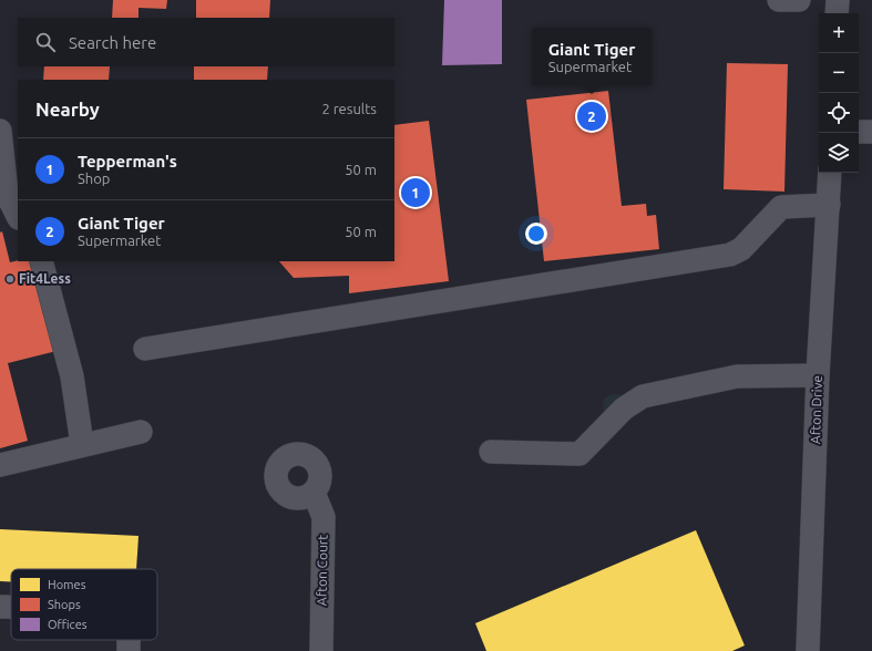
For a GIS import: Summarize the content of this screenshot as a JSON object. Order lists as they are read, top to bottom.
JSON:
{
  "streets": {
    "street": ["Afton Drive", "Afton Court"]
  },
  "places": ["Fit4Less"],
  "legend": ["Homes", "Shops", "Offices"],
  "page": {
    "map_buttons": ["+", "−"],
    "search": "Search here",
    "popup": ["Giant Tiger", "Supermarket"],
    "heading": ["Nearby", "2 results"],
    "pins": ["2", "1"],
    "list": [
      {
        "mark": "1",
        "name": "Tepperman's",
        "note": "Shop",
        "value": "50 m"
      },
      {
        "mark": "2",
        "name": "Giant Tiger",
        "note": "Supermarket",
        "value": "50 m"
      }
    ]
  }
}
